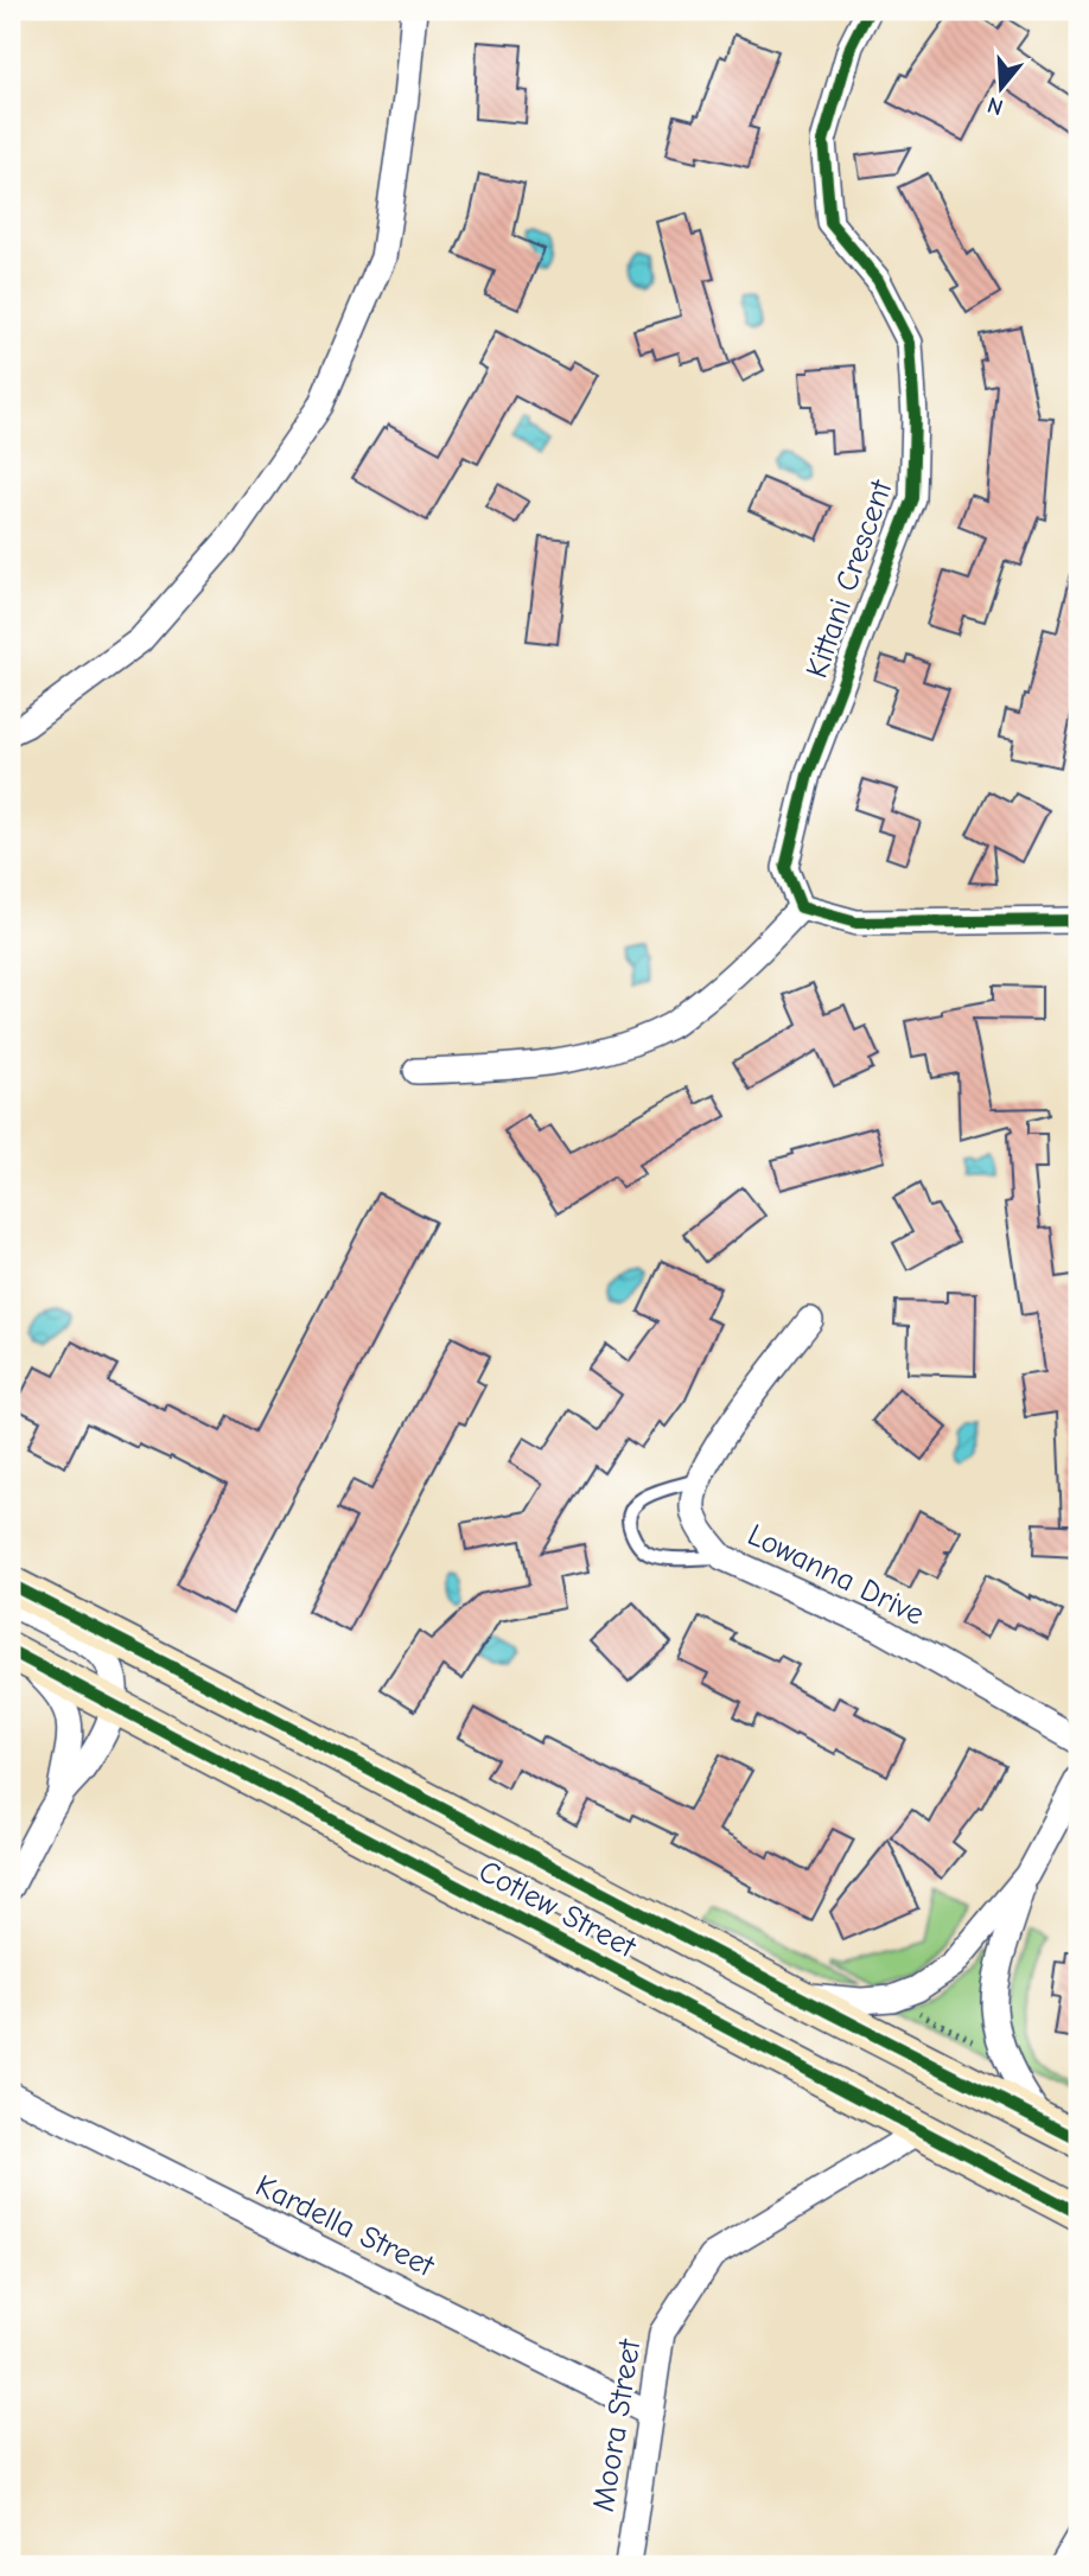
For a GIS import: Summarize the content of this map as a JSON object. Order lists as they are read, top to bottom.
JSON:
{
  "streets": {
    "main road": ["Cotlew Street"],
    "street": [
      "Kittani Crescent",
      "Lowanna Drive",
      "Kardella Street",
      "Moora Street"
    ]
  },
  "crossings": [
    ["Cotlew Street", "Moora Street"],
    ["Kardella Street", "Moora Street"]
  ],
  "north": "bottom"
}
